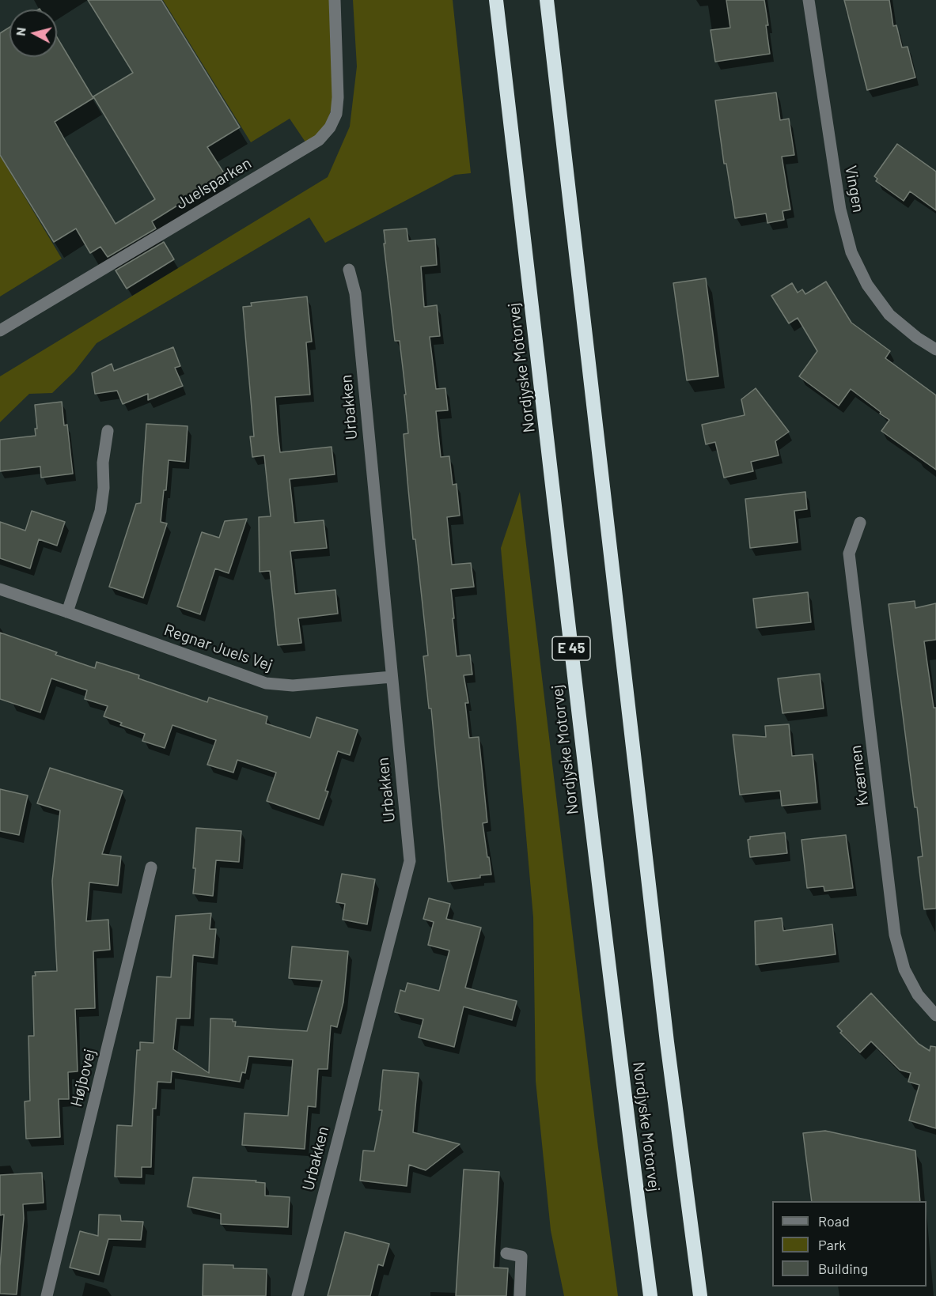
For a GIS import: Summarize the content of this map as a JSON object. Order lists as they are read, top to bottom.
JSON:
{
  "streets": {
    "highway": ["Nordjyske Motorvej", "E 45"],
    "street": [
      "Juelsparken",
      "Vingen",
      "Urbakken",
      "Regnar Juels Vej",
      "Kværnen",
      "Højbovej"
    ]
  },
  "crossings": [
    ["Urbakken", "Regnar Juels Vej"]
  ],
  "legend": ["Road", "Park", "Building"],
  "north": "left"
}
